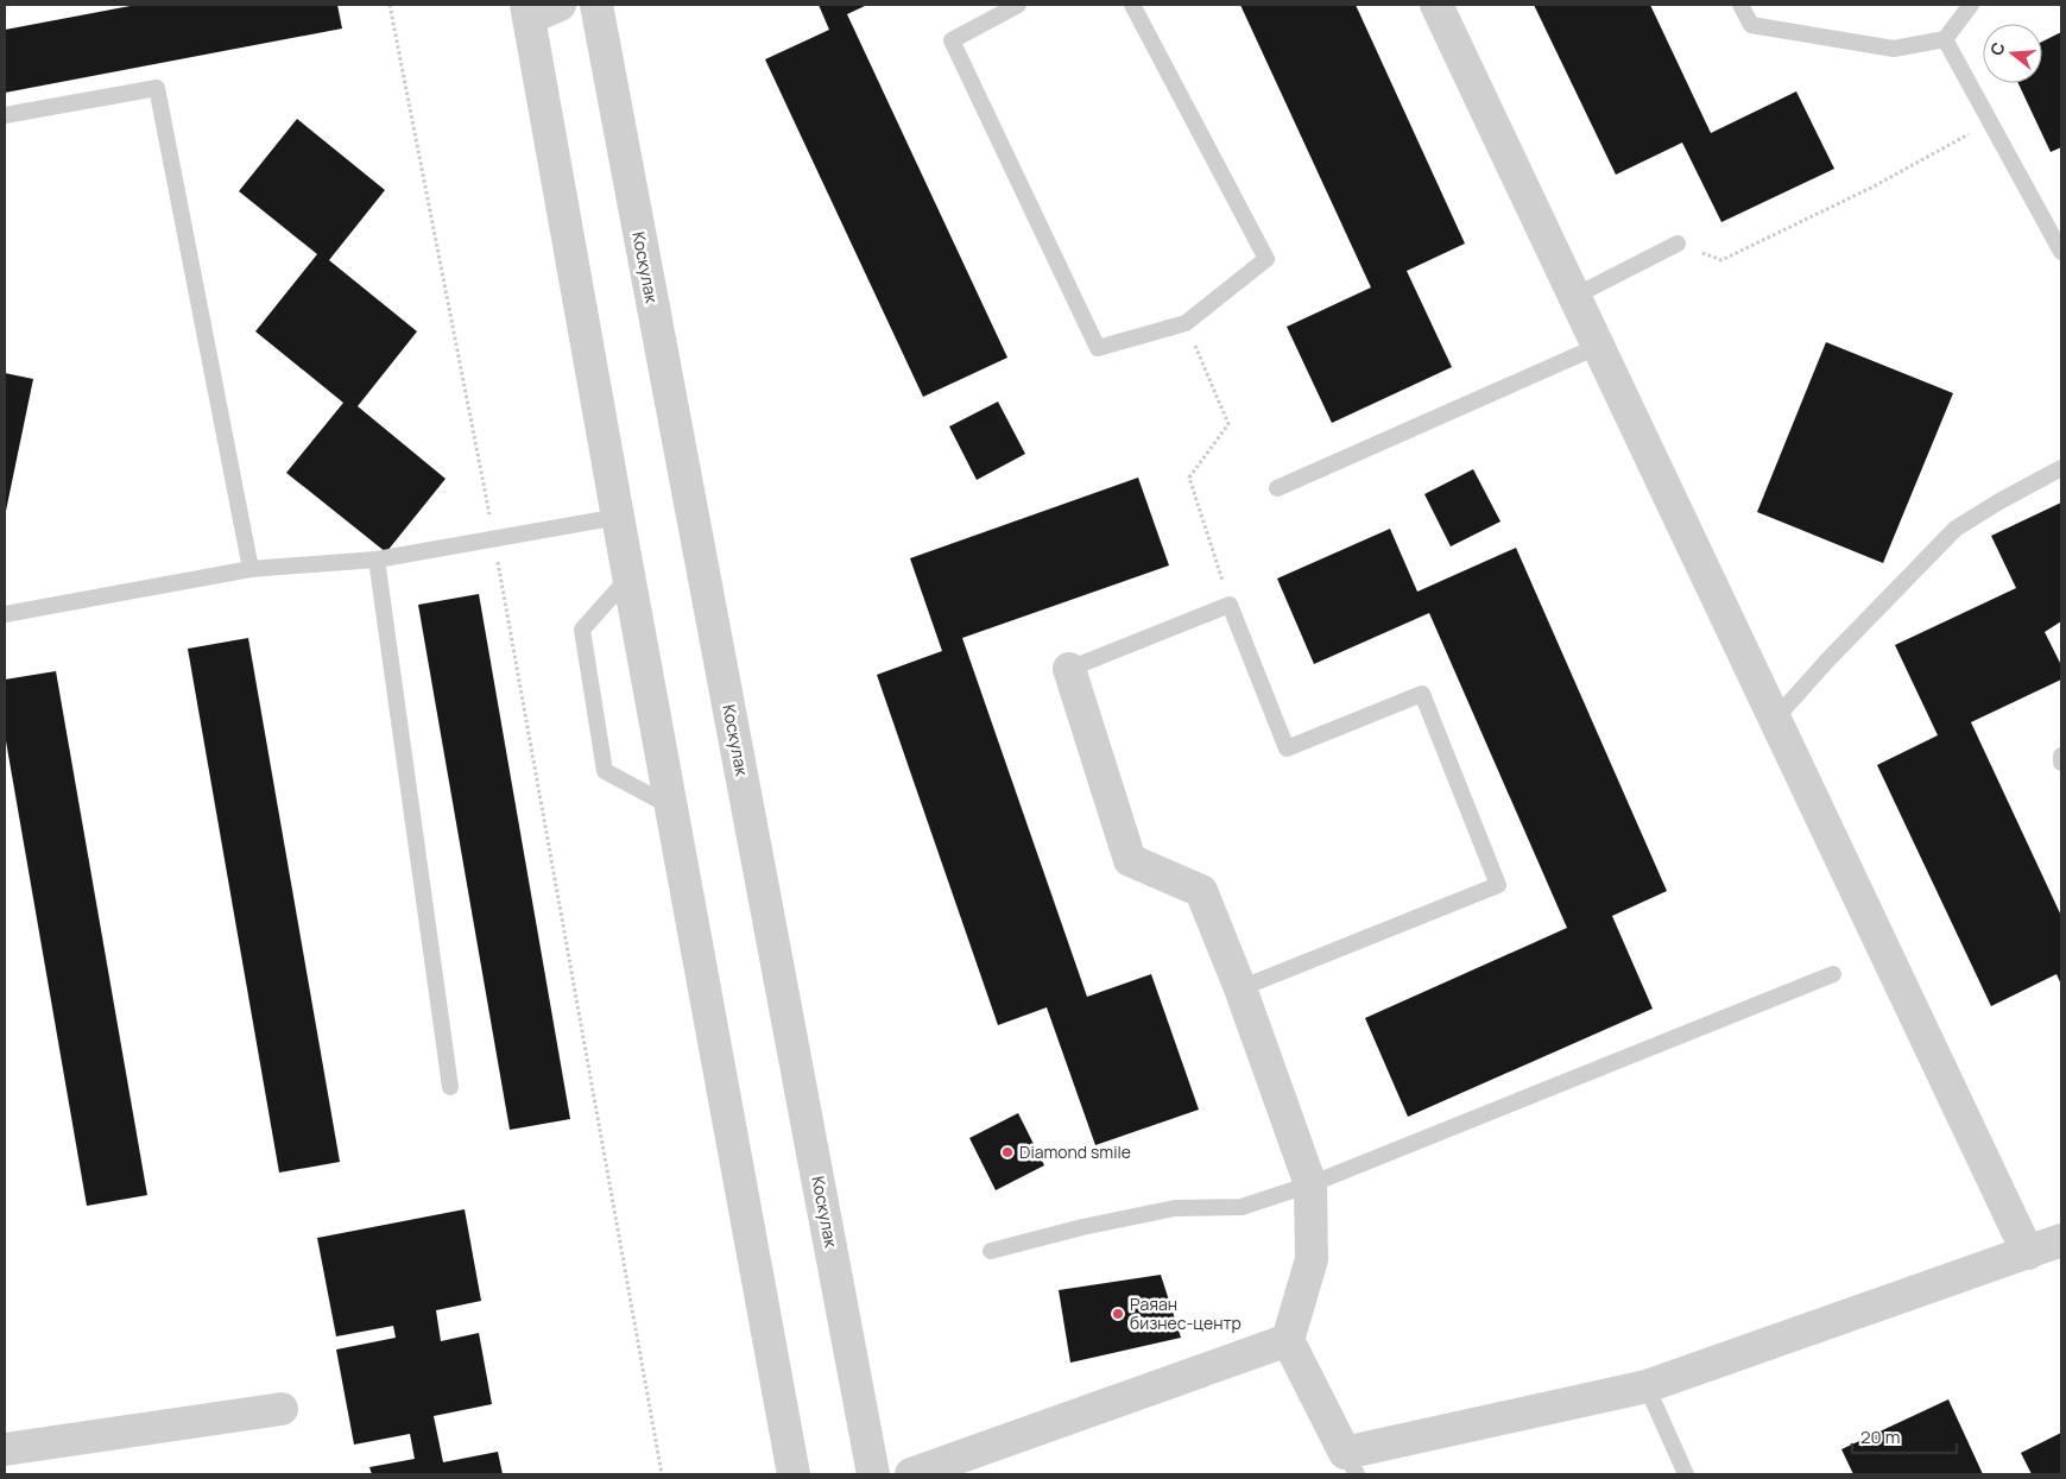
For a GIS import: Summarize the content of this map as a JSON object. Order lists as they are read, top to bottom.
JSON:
{
  "streets": {
    "street": ["Коскулак"]
  },
  "places": ["Diamond smile", "Раяан бизнес-центр"],
  "scale_bar": "20 m",
  "north": "left"
}
